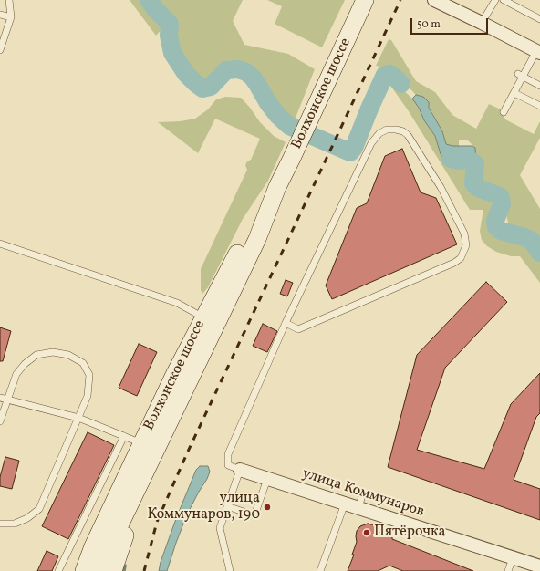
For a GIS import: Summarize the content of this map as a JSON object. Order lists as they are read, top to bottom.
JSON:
{
  "streets": {
    "main road": ["Волхонское шоссе"],
    "street": ["улица Коммунаров"]
  },
  "places": ["улица Коммунаров, 190", "Пятёрочка"],
  "scale_bar": "50 m"
}
